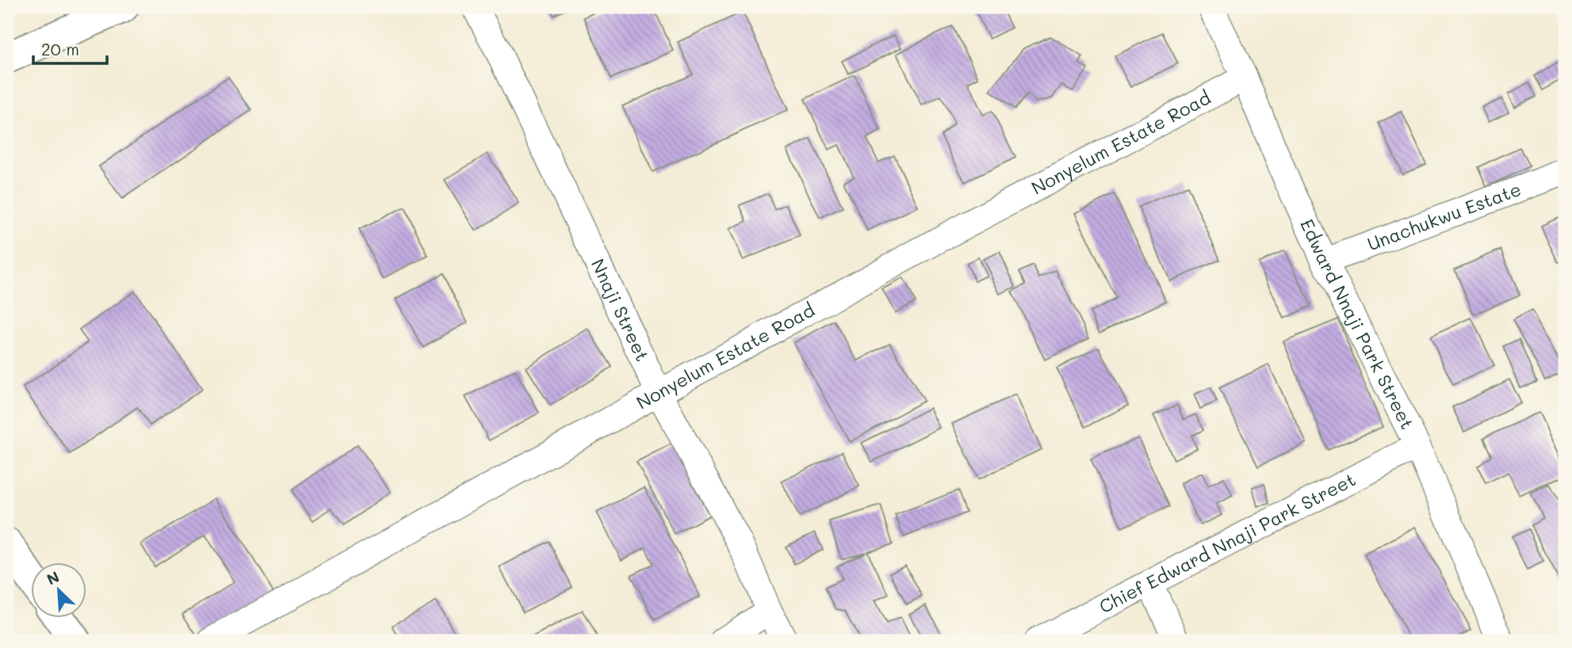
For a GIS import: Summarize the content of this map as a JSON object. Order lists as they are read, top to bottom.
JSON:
{
  "streets": {
    "street": [
      "Nonyelum Estate Road",
      "Unachukwu Estate",
      "Nnaji Street",
      "Edward Nnaji Park Street",
      "Chief Edward Nnaji Park Street"
    ]
  },
  "crossings": [
    ["Nonyelum Estate Road", "Nnaji Street"],
    ["Nonyelum Estate Road", "Edward Nnaji Park Street"],
    ["Unachukwu Estate", "Edward Nnaji Park Street"],
    ["Edward Nnaji Park Street", "Chief Edward Nnaji Park Street"]
  ],
  "scale_bar": "20 m",
  "north": "top left"
}
